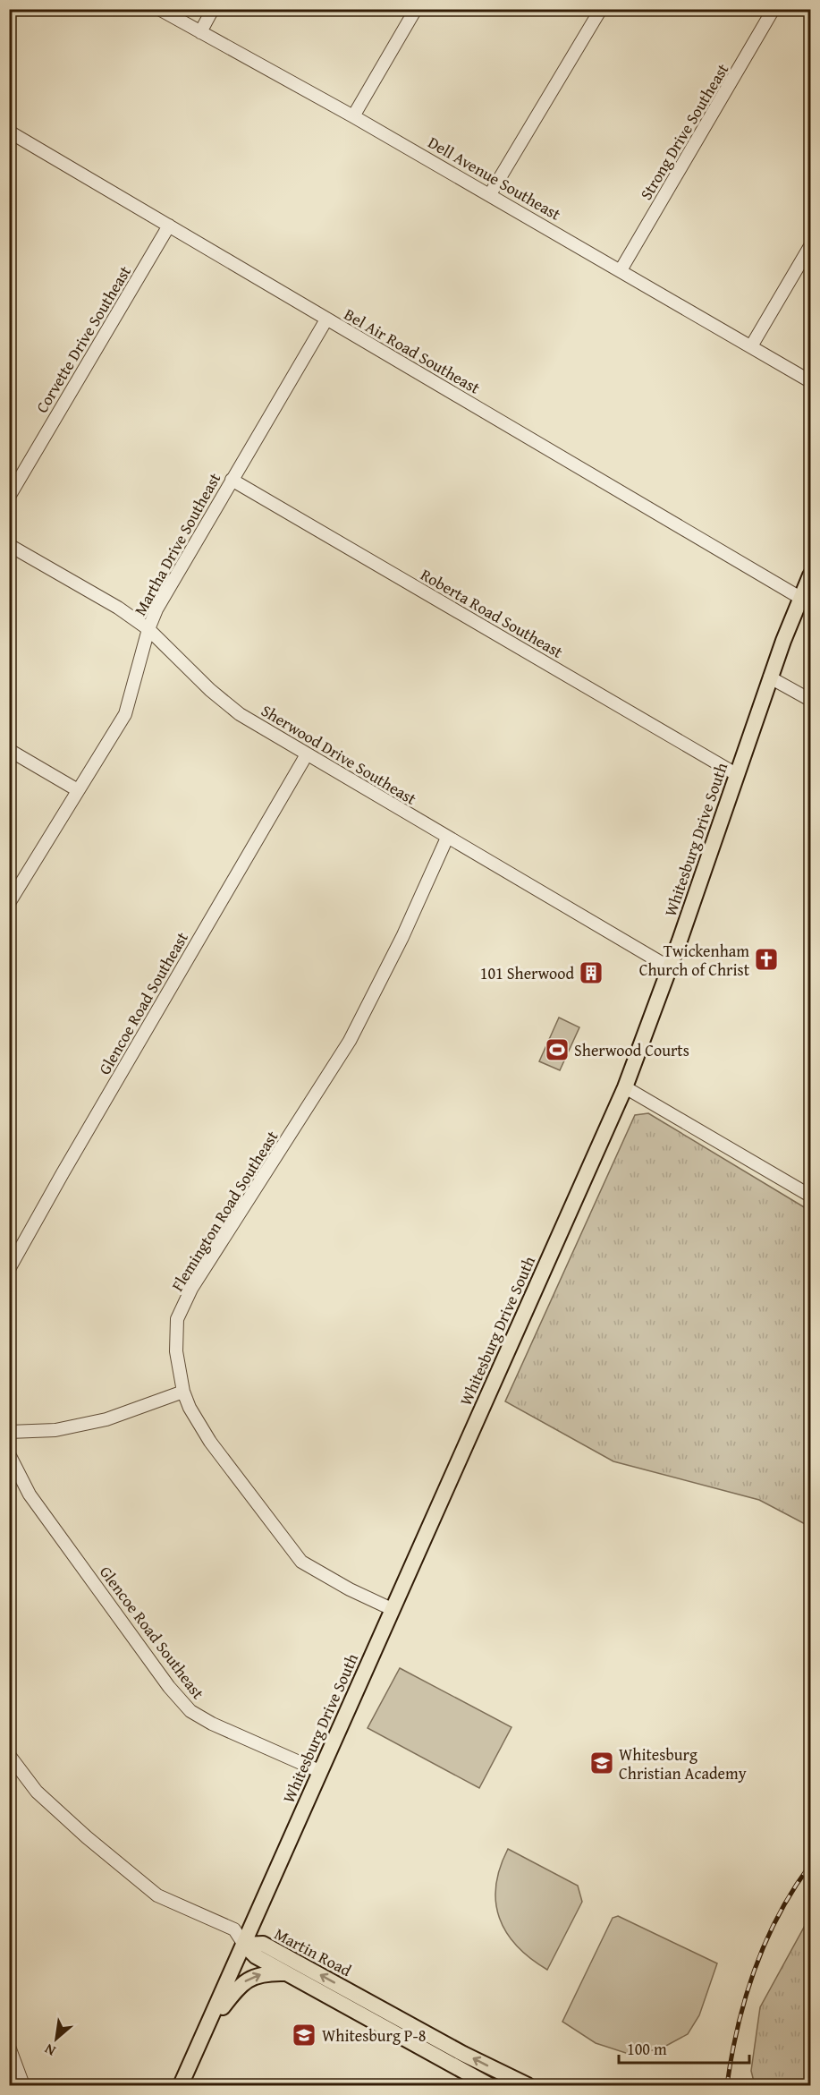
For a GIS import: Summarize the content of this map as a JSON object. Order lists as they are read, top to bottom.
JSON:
{
  "streets": {
    "main road": ["Whitesburg Drive South", "Martin Road"],
    "street": [
      "Strong Drive Southeast",
      "Dell Avenue Southeast",
      "Corvette Drive Southeast",
      "Bel Air Road Southeast",
      "Martha Drive Southeast",
      "Roberta Road Southeast",
      "Sherwood Drive Southeast",
      "Glencoe Road Southeast",
      "Flemington Road Southeast"
    ]
  },
  "crossings": [
    ["Strong Drive Southeast", "Dell Avenue Southeast"],
    ["Corvette Drive Southeast", "Bel Air Road Southeast"],
    ["Bel Air Road Southeast", "Martha Drive Southeast"],
    ["Bel Air Road Southeast", "Whitesburg Drive South"],
    ["Martha Drive Southeast", "Roberta Road Southeast"],
    ["Martha Drive Southeast", "Sherwood Drive Southeast"],
    ["Roberta Road Southeast", "Whitesburg Drive South"],
    ["Sherwood Drive Southeast", "Whitesburg Drive South"],
    ["Sherwood Drive Southeast", "Glencoe Road Southeast"],
    ["Sherwood Drive Southeast", "Flemington Road Southeast"],
    ["Whitesburg Drive South", "Glencoe Road Southeast"],
    ["Whitesburg Drive South", "Flemington Road Southeast"],
    ["Whitesburg Drive South", "Martin Road"]
  ],
  "places": {
    "church": ["Twickenham Church of Christ"],
    "building": ["101 Sherwood"],
    "sports": ["Sherwood Courts"],
    "school or university": ["Whitesburg Christian Academy", "Whitesburg P-8"]
  },
  "scale_bar": "100 m",
  "north": "bottom left"
}
